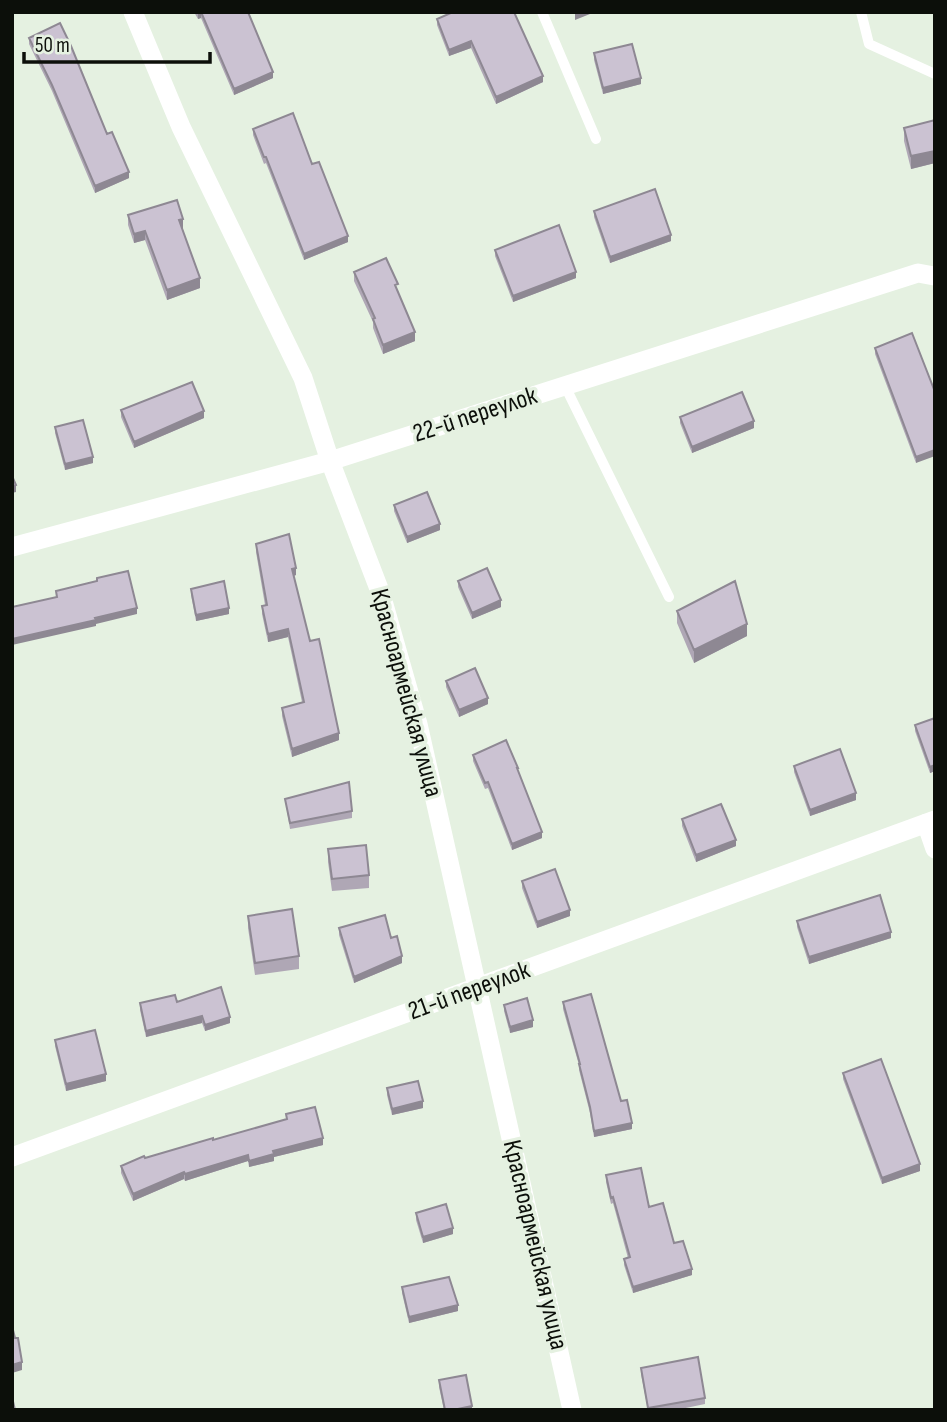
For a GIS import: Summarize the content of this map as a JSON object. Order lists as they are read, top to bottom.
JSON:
{
  "streets": {
    "street": ["22-й переулок", "Красноармейская улица", "21-й переулок"]
  },
  "crossings": [
    ["22-й переулок", "Красноармейская улица"],
    ["Красноармейская улица", "21-й переулок"]
  ],
  "scale_bar": "50 m"
}
